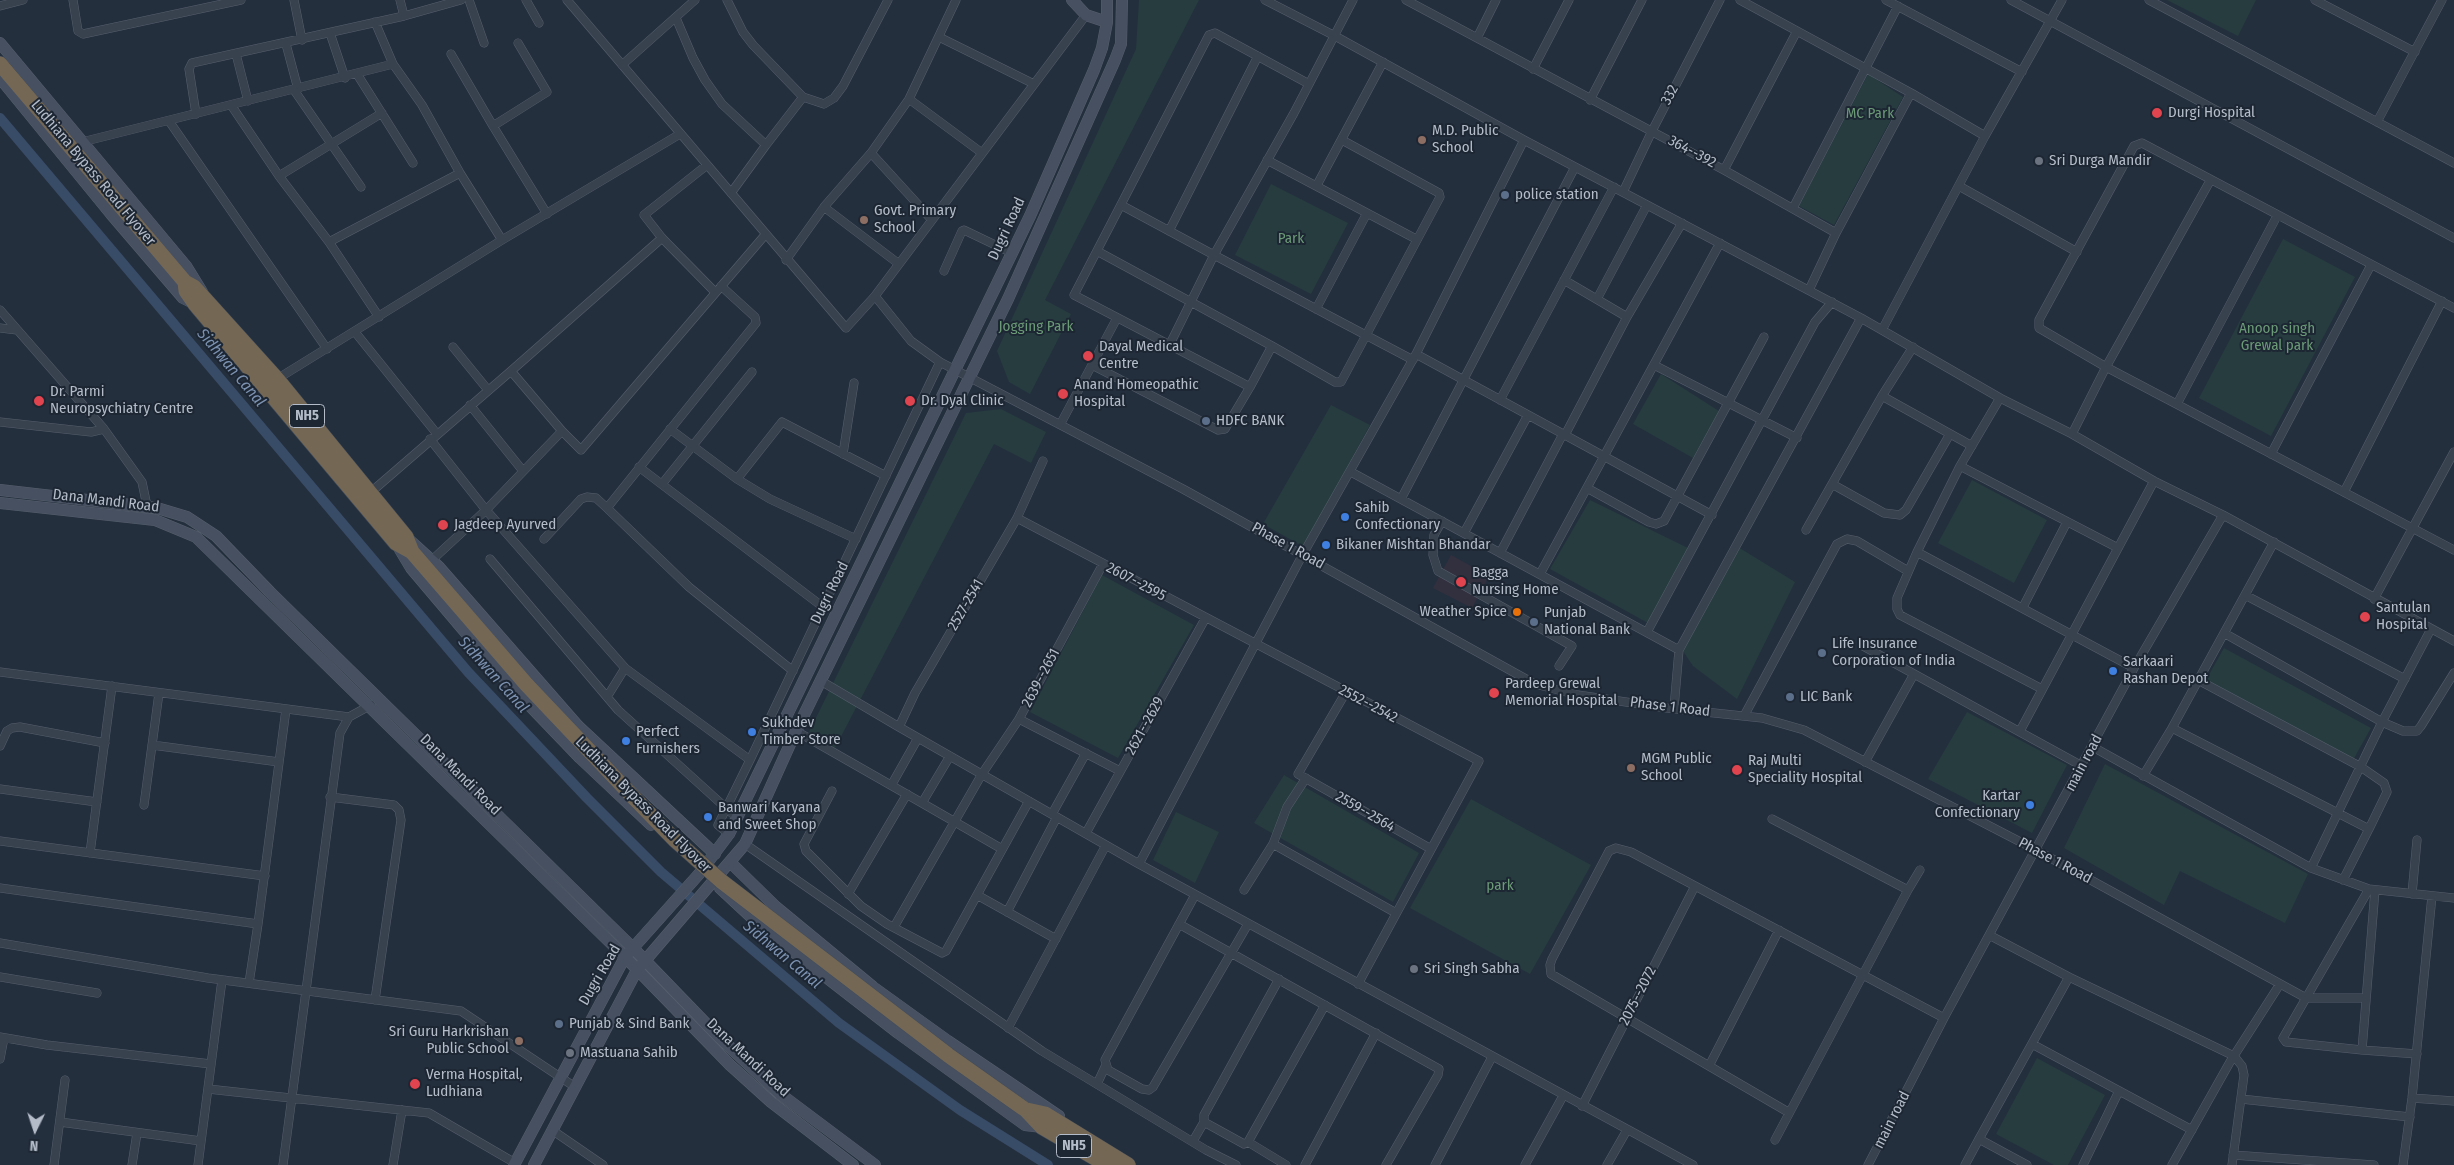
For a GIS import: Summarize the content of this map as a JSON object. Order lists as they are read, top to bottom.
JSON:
{
  "streets": {
    "highway": ["Ludhiana Bypass Road Flyover", "NH5"],
    "street": [
      "332",
      "364--392",
      "Dugri Road",
      "Dana Mandi Road",
      "Phase 1 Road",
      "2607--2595",
      "2527-2541",
      "2639--2651",
      "2552--2542",
      "2621--2629",
      "main road",
      "2559--2564",
      "2075--2072"
    ]
  },
  "crossings": [
    ["332", "364--392"],
    ["Ludhiana Bypass Road Flyover", "NH5"],
    ["Dugri Road", "Dana Mandi Road"],
    ["Dugri Road", "Phase 1 Road"],
    ["Phase 1 Road", "main road"],
    ["2607--2595", "2527-2541"],
    ["2607--2595", "2639--2651"],
    ["2607--2595", "2552--2542"],
    ["2607--2595", "2621--2629"],
    ["2639--2651", "2621--2629"],
    ["2552--2542", "2559--2564"]
  ],
  "water": ["Sidhwan Canal"],
  "parks": [
    "MC Park",
    "Park",
    "Jogging Park",
    "Anoop singh Grewal park",
    "park"
  ],
  "places": [
    "Durgi Hospital",
    "M.D. Public School",
    "Sri Durga Mandir",
    "police station",
    "Govt. Primary School",
    "Dayal Medical Centre",
    "Anand Homeopathic Hospital",
    "Dr. Parmi Neuropsychiatry Centre",
    "Dr. Dyal Clinic",
    "HDFC BANK",
    "Sahib Confectionary",
    "Jagdeep Ayurved",
    "Bikaner Mishtan Bhandar",
    "Bagga Nursing Home",
    "Weather Spice",
    "Santulan Hospital",
    "Punjab National Bank",
    "Life Insurance Corporation of India",
    "Sarkaari Rashan Depot",
    "Pardeep Grewal Memorial Hospital",
    "LIC Bank",
    "Sukhdev Timber Store",
    "Perfect Furnishers",
    "MGM Public School",
    "Raj Multi Speciality Hospital",
    "Kartar Confectionary",
    "Banwari Karyana and Sweet Shop",
    "Sri Singh Sabha",
    "Punjab & Sind Bank",
    "Sri Guru Harkrishan Public School",
    "Mastuana Sahib",
    "Verma Hospital, Ludhiana"
  ],
  "north": "bottom"
}
